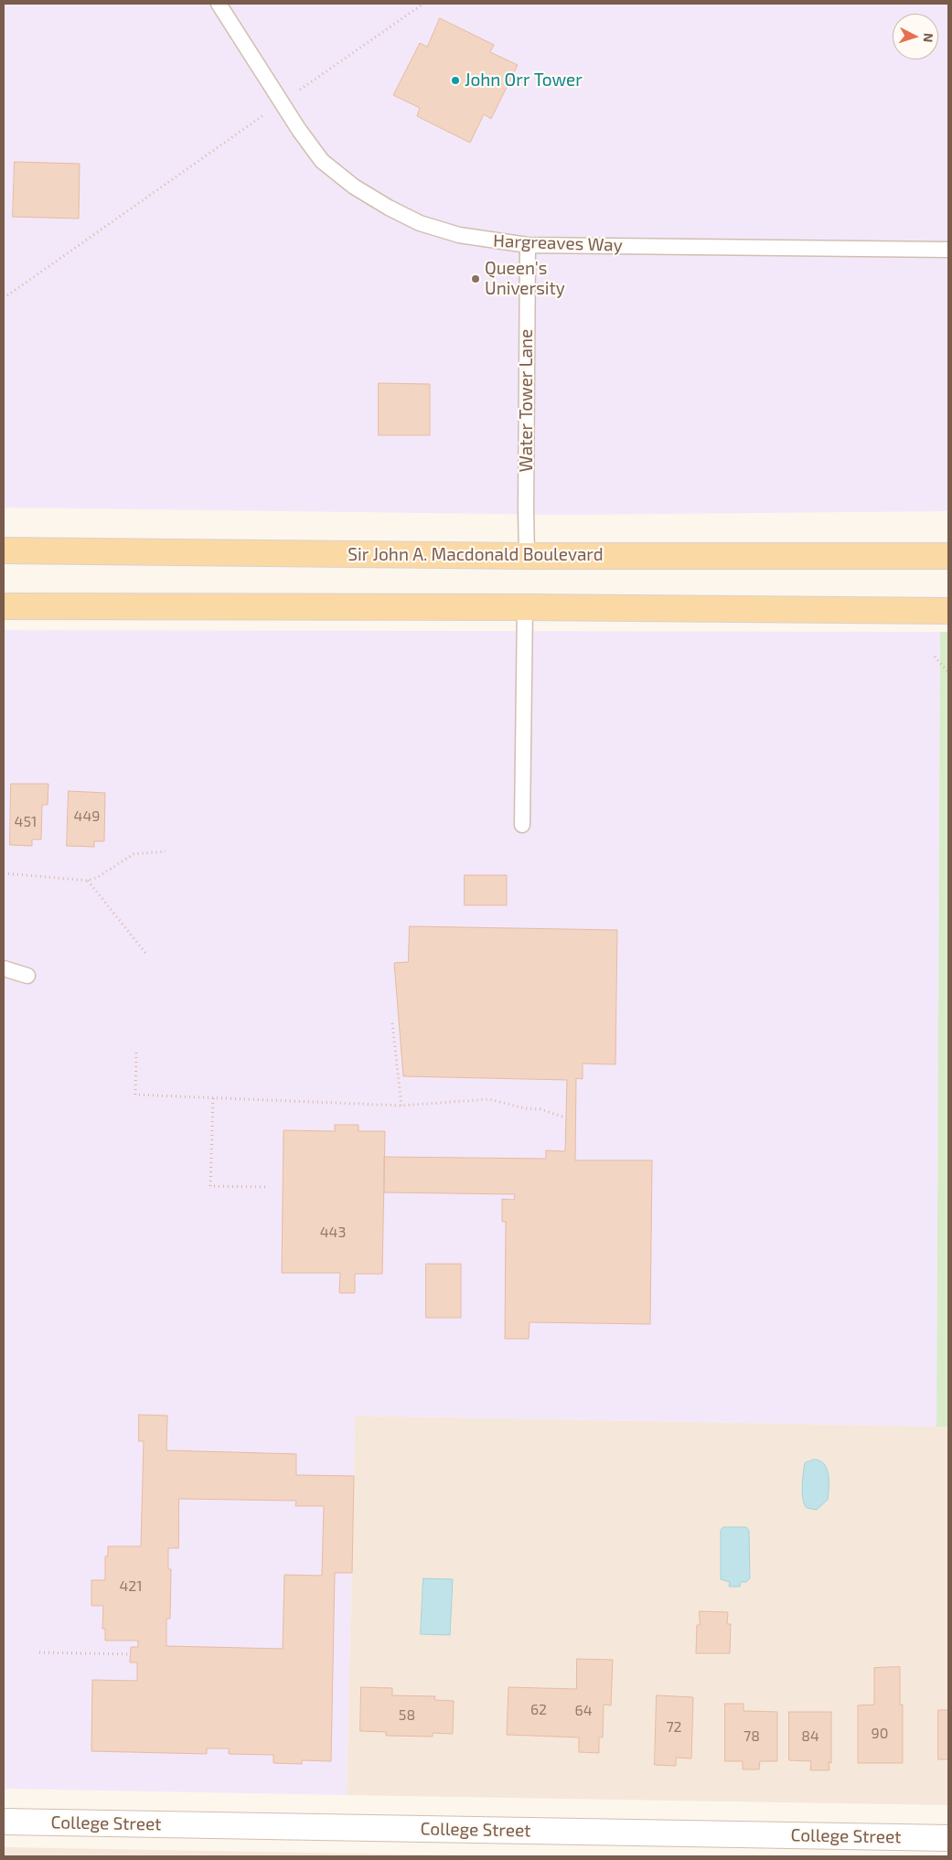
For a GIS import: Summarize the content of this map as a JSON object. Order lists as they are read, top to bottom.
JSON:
{
  "streets": {
    "main road": ["Sir John A. Macdonald Boulevard"],
    "street": ["College Street"],
    "lane": ["Hargreaves Way", "Water Tower Lane"]
  },
  "crossings": [
    ["Hargreaves Way", "Water Tower Lane"],
    ["Water Tower Lane", "Sir John A. Macdonald Boulevard"]
  ],
  "places": ["John Orr Tower", "Queen's University"],
  "house_numbers": [
    "449",
    "451",
    "443",
    "421",
    "62",
    "64",
    "58",
    "72",
    "90",
    "78",
    "84"
  ],
  "north": "right"
}
